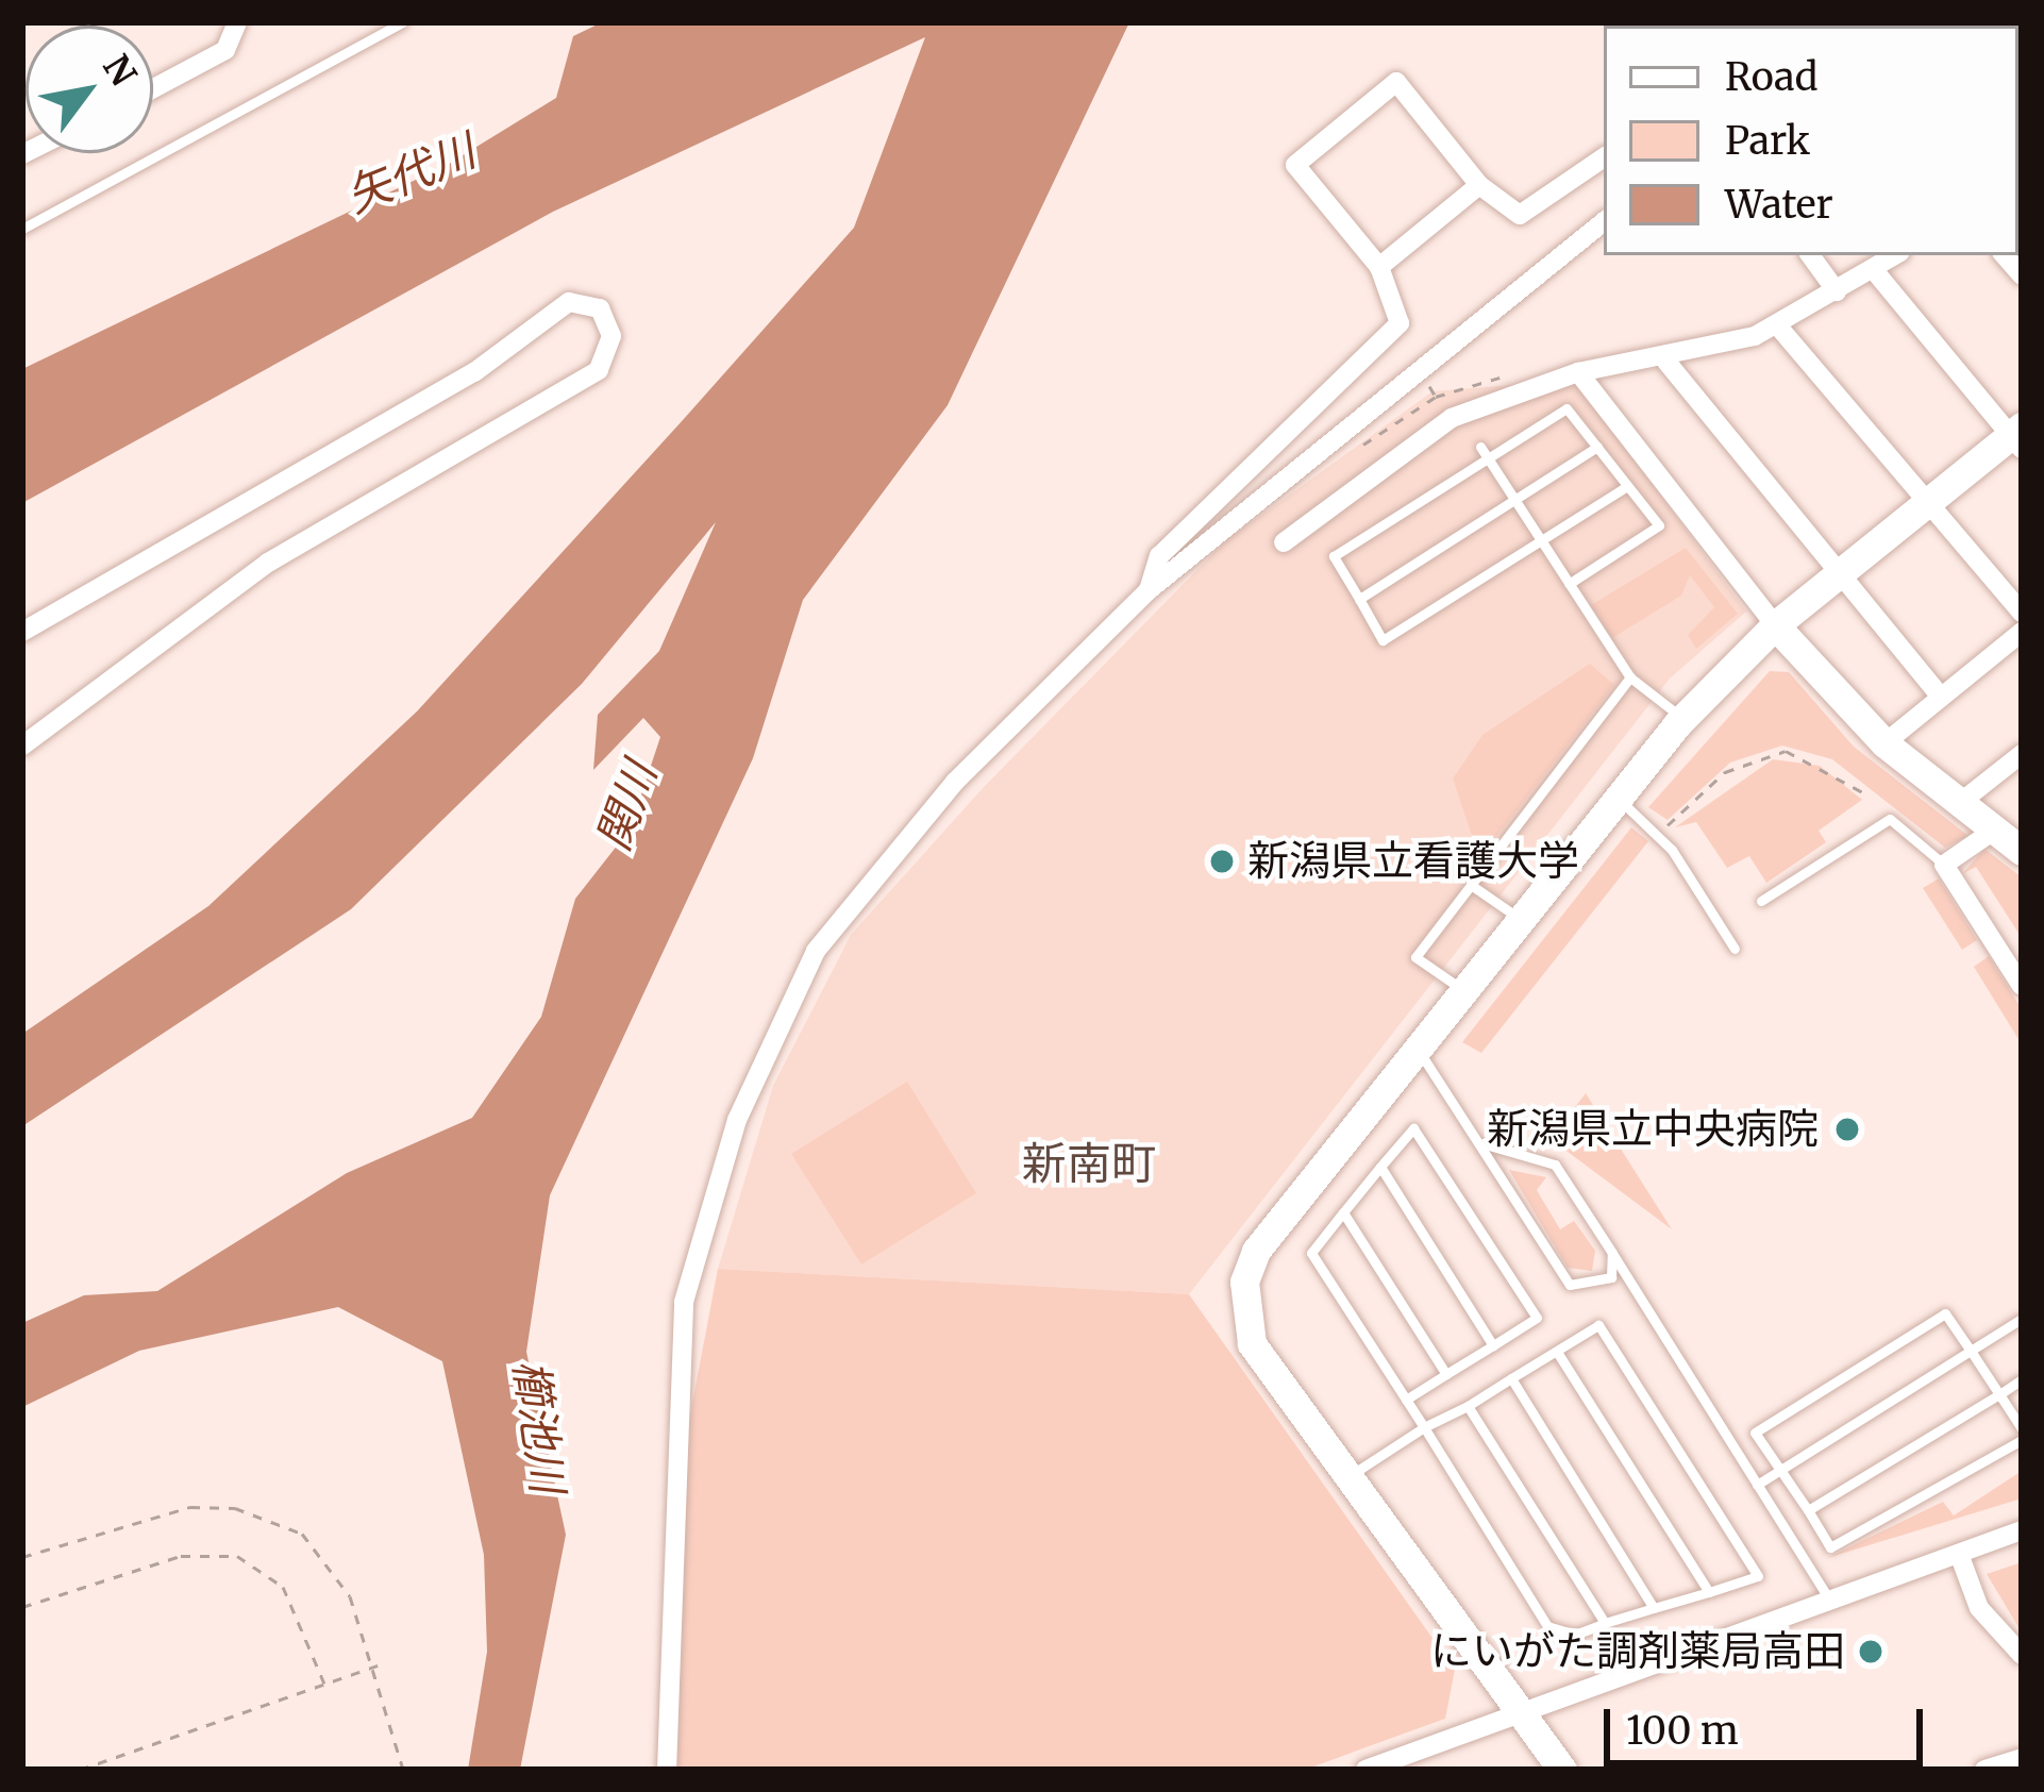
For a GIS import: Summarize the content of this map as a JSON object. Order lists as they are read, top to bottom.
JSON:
{
  "districts": ["新南町"],
  "water": ["矢代川", "関川", "櫛池川"],
  "places": ["新潟県立看護大学", "新潟県立中央病院", "にいがた調剤薬局高田"],
  "legend": ["Road", "Park", "Water"],
  "scale_bar": "100 m",
  "north": "top right"
}
